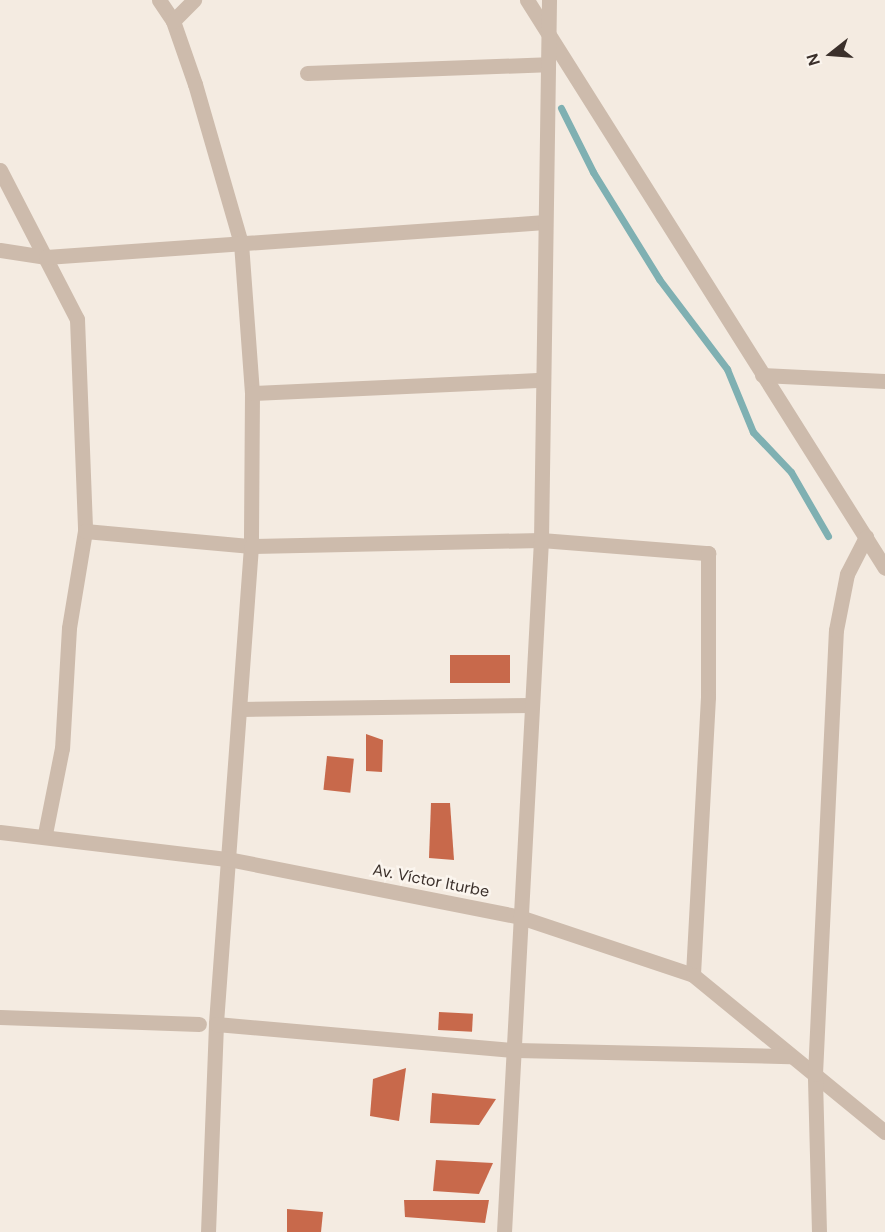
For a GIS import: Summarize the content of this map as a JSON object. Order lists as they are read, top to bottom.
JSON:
{
  "streets": {
    "street": ["Av. Víctor Iturbe"]
  },
  "north": "left"
}
